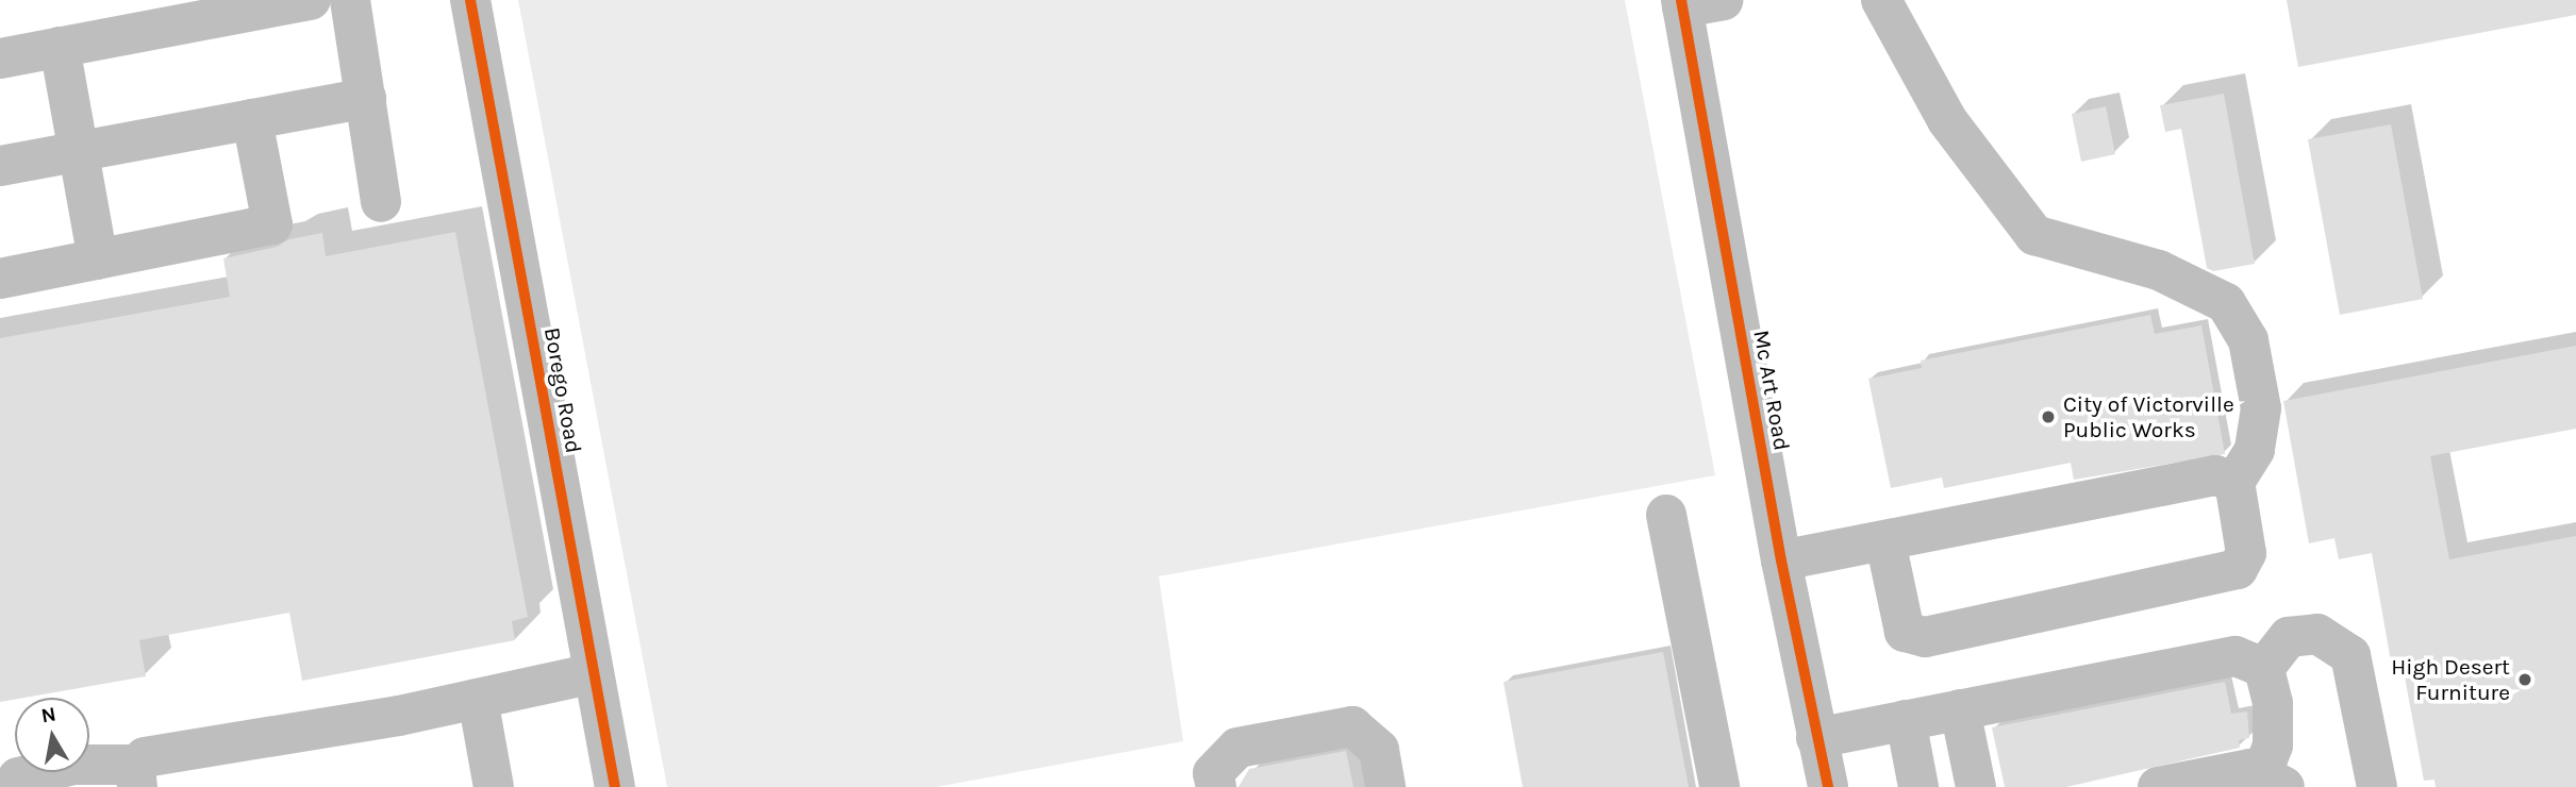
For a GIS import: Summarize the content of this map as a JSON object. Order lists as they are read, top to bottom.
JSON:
{
  "streets": {
    "street": ["Borego Road", "Mc Art Road"]
  },
  "places": ["City of Victorville Public Works", "High Desert Furniture"],
  "north": "top"
}
